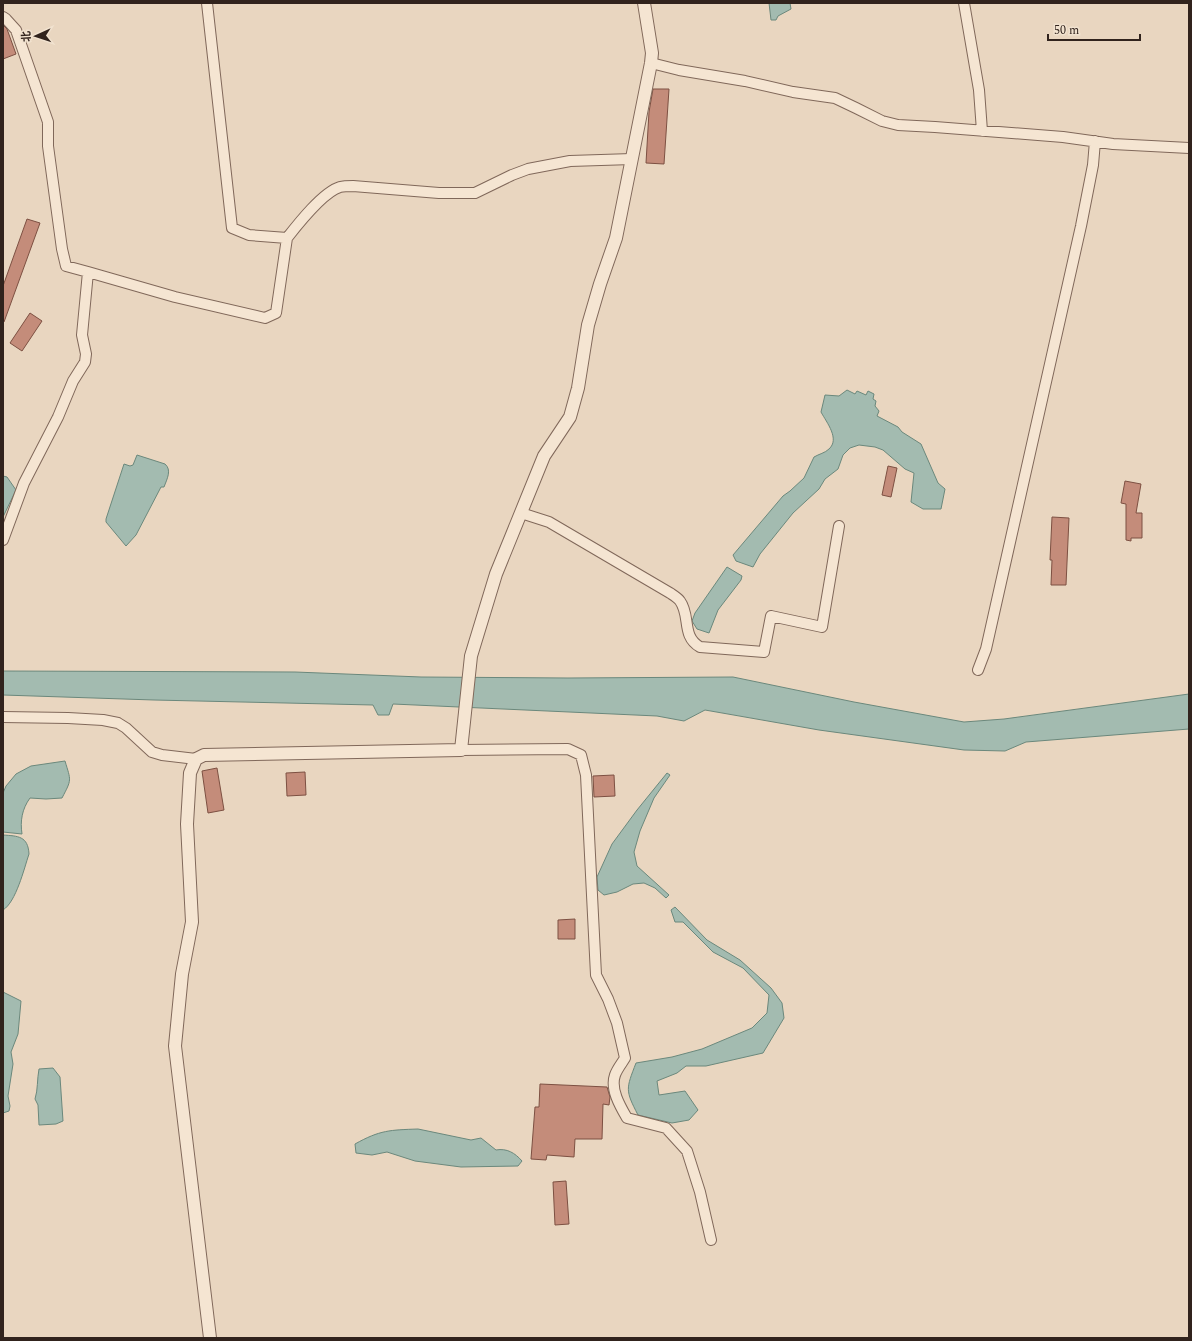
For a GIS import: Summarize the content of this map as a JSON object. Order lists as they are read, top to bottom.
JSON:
{
  "scale_bar": "50 m",
  "north": "left"
}
